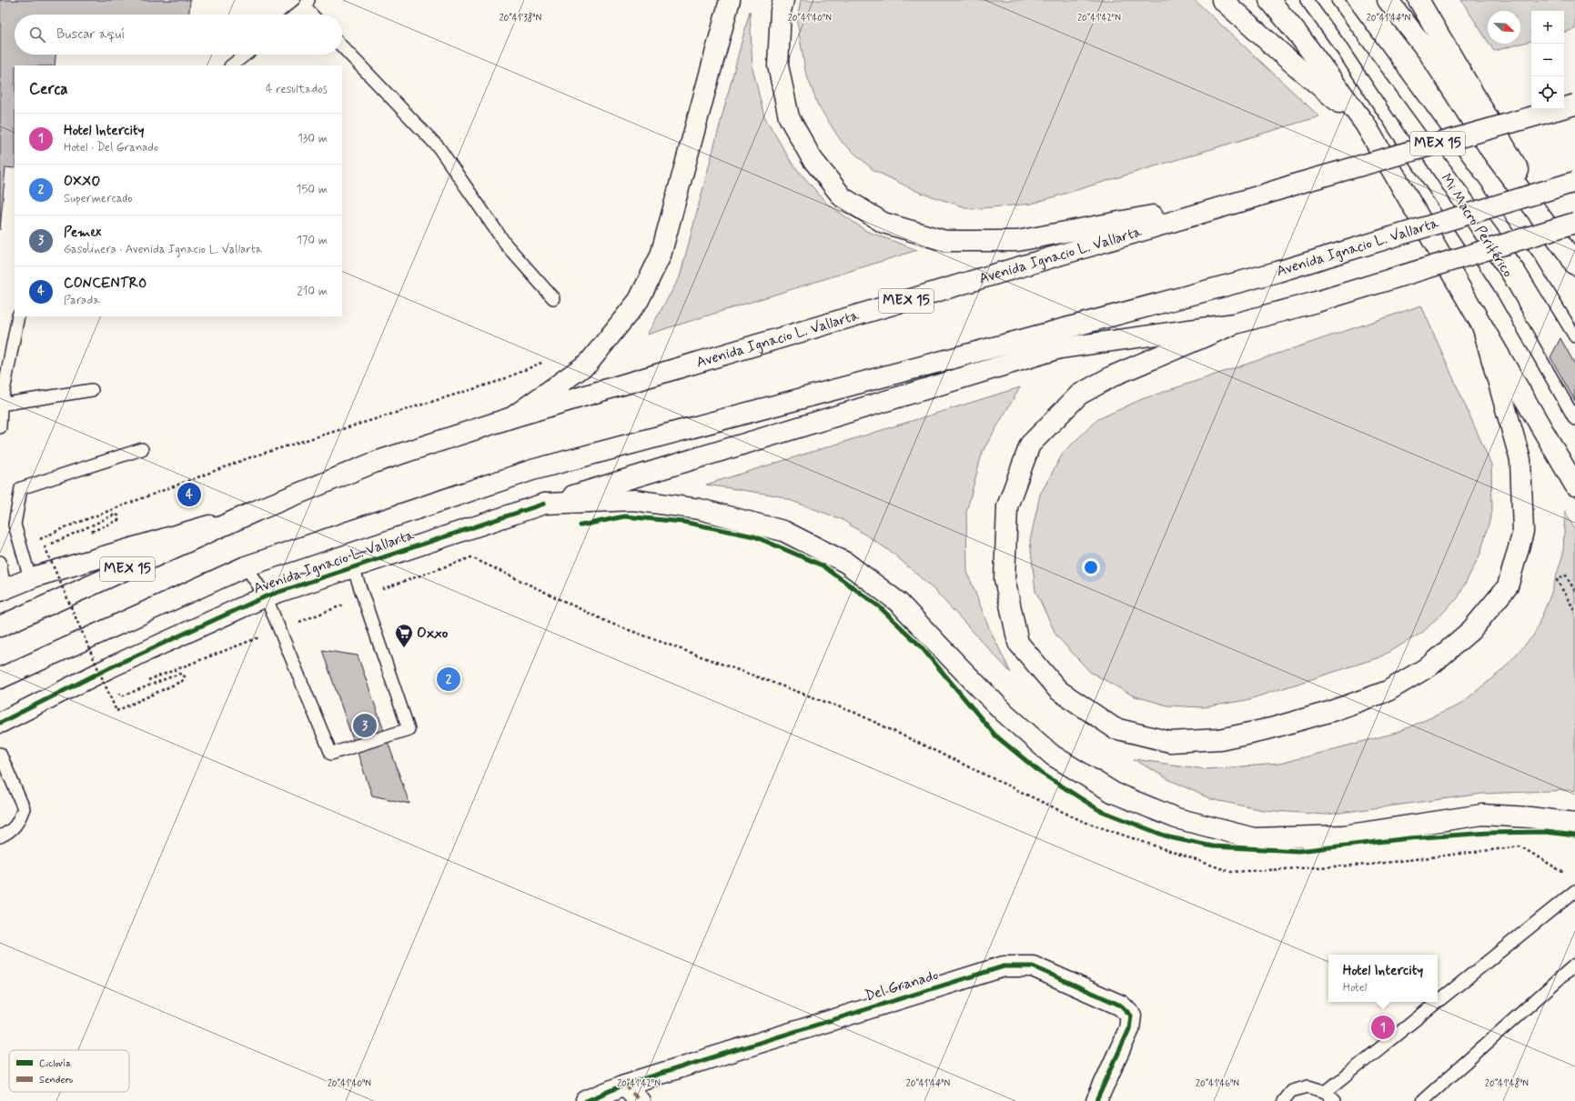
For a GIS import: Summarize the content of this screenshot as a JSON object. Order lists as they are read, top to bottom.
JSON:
{
  "streets": {
    "main road": ["MEX 15", "Avenida Ignacio L. Vallarta", "Del Granado"],
    "lane": ["Mi Macro Periférico"]
  },
  "places": {
    "supermarket": ["Oxxo"]
  },
  "legend": ["Ciclovía", "Sendero"],
  "north": "bottom right",
  "page": {
    "map_buttons": ["+", "−"],
    "search": "Buscar aquí",
    "heading": ["Cerca", "4 resultados"],
    "list": [
      {
        "mark": "1",
        "name": "Hotel Intercity",
        "note": "Hotel · Del Granado",
        "value": "130 m"
      },
      {
        "mark": "2",
        "name": "OXXO",
        "note": "Supermercado",
        "value": "150 m"
      },
      {
        "mark": "3",
        "name": "Pemex",
        "note": "Gasolinera · Avenida Ignacio L. Vallarta",
        "value": "170 m"
      },
      {
        "mark": "4",
        "name": "CONCENTRO",
        "note": "Parada",
        "value": "210 m"
      }
    ],
    "pins": [
      "4",
      "2",
      "3",
      "1"
    ],
    "popup": ["Hotel Intercity", "Hotel"]
  },
  "coordinates": [
    "20°41'38\"N",
    "20°41'40\"N",
    "20°41'42\"N",
    "20°41'44\"N",
    "20°41'46\"N",
    "20°41'48\"N"
  ]
}
